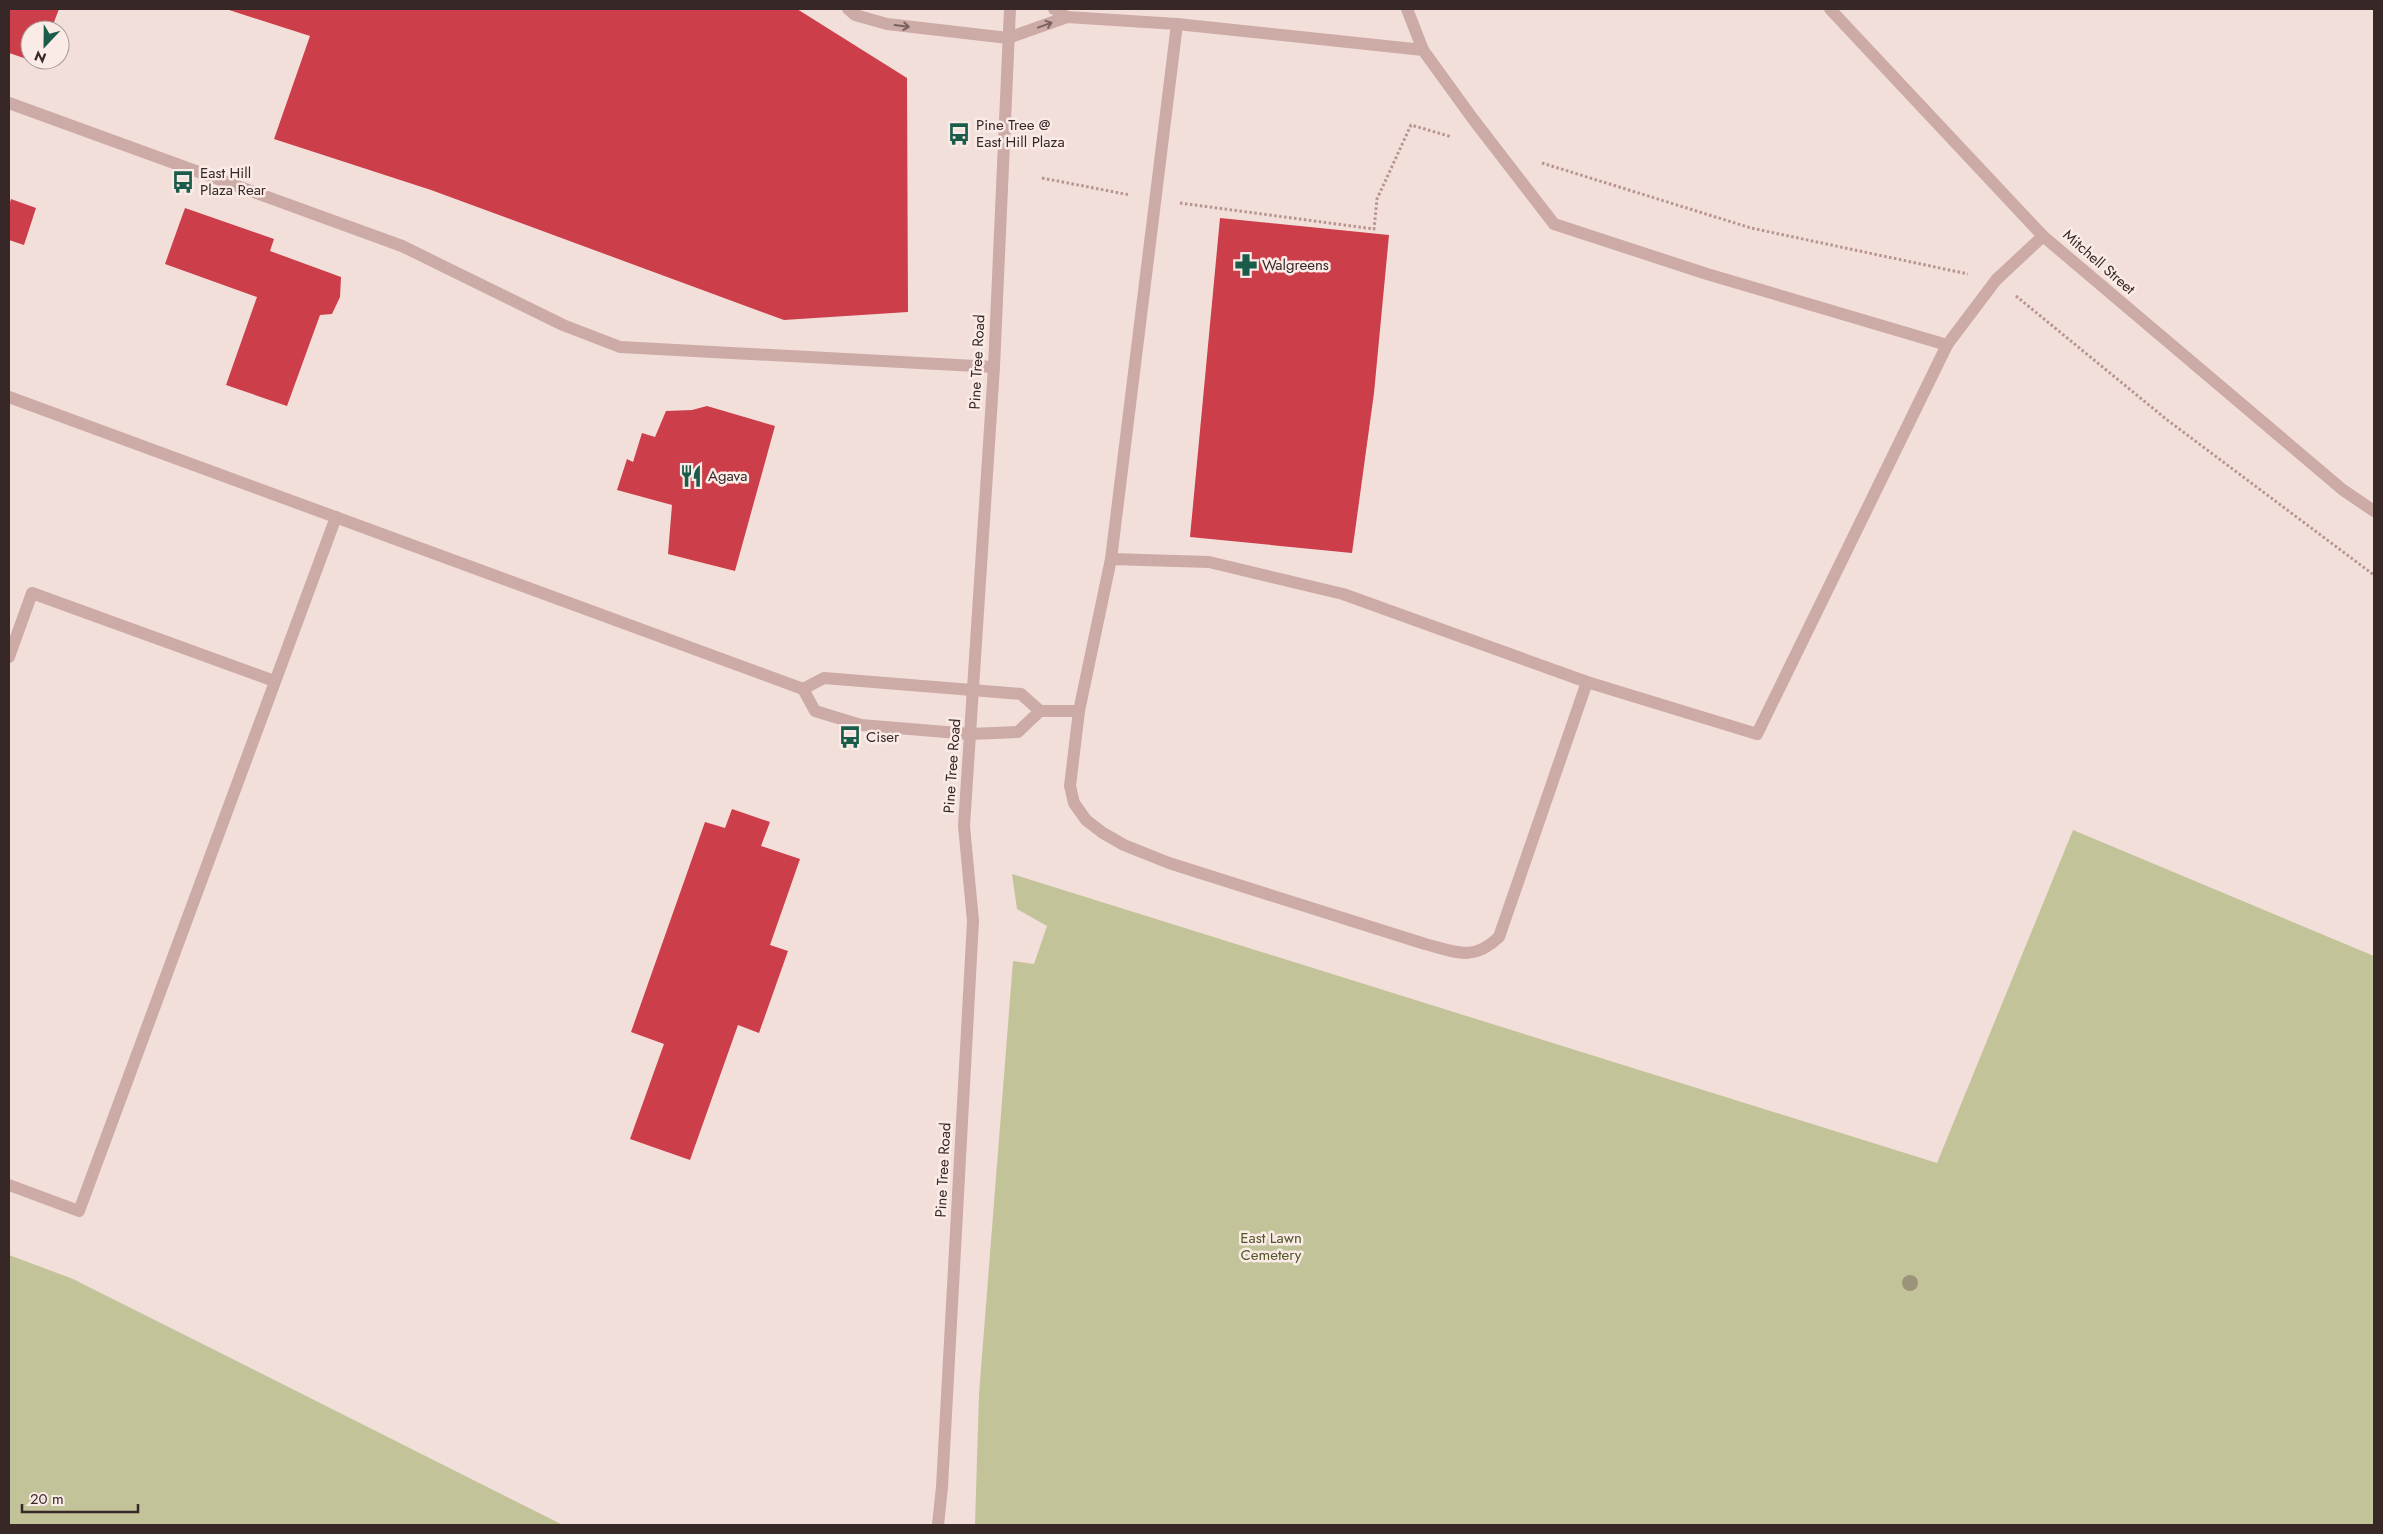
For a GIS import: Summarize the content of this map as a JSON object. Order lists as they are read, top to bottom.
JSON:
{
  "streets": {
    "street": ["Mitchell Street", "Pine Tree Road"]
  },
  "parks": ["East Lawn Cemetery"],
  "places": {
    "bus stop": ["Pine Tree @ East Hill Plaza", "East Hill Plaza Rear", "Ciser"],
    "pharmacy": ["Walgreens"],
    "restaurant": ["Agava"]
  },
  "scale_bar": "20 m",
  "north": "bottom"
}
